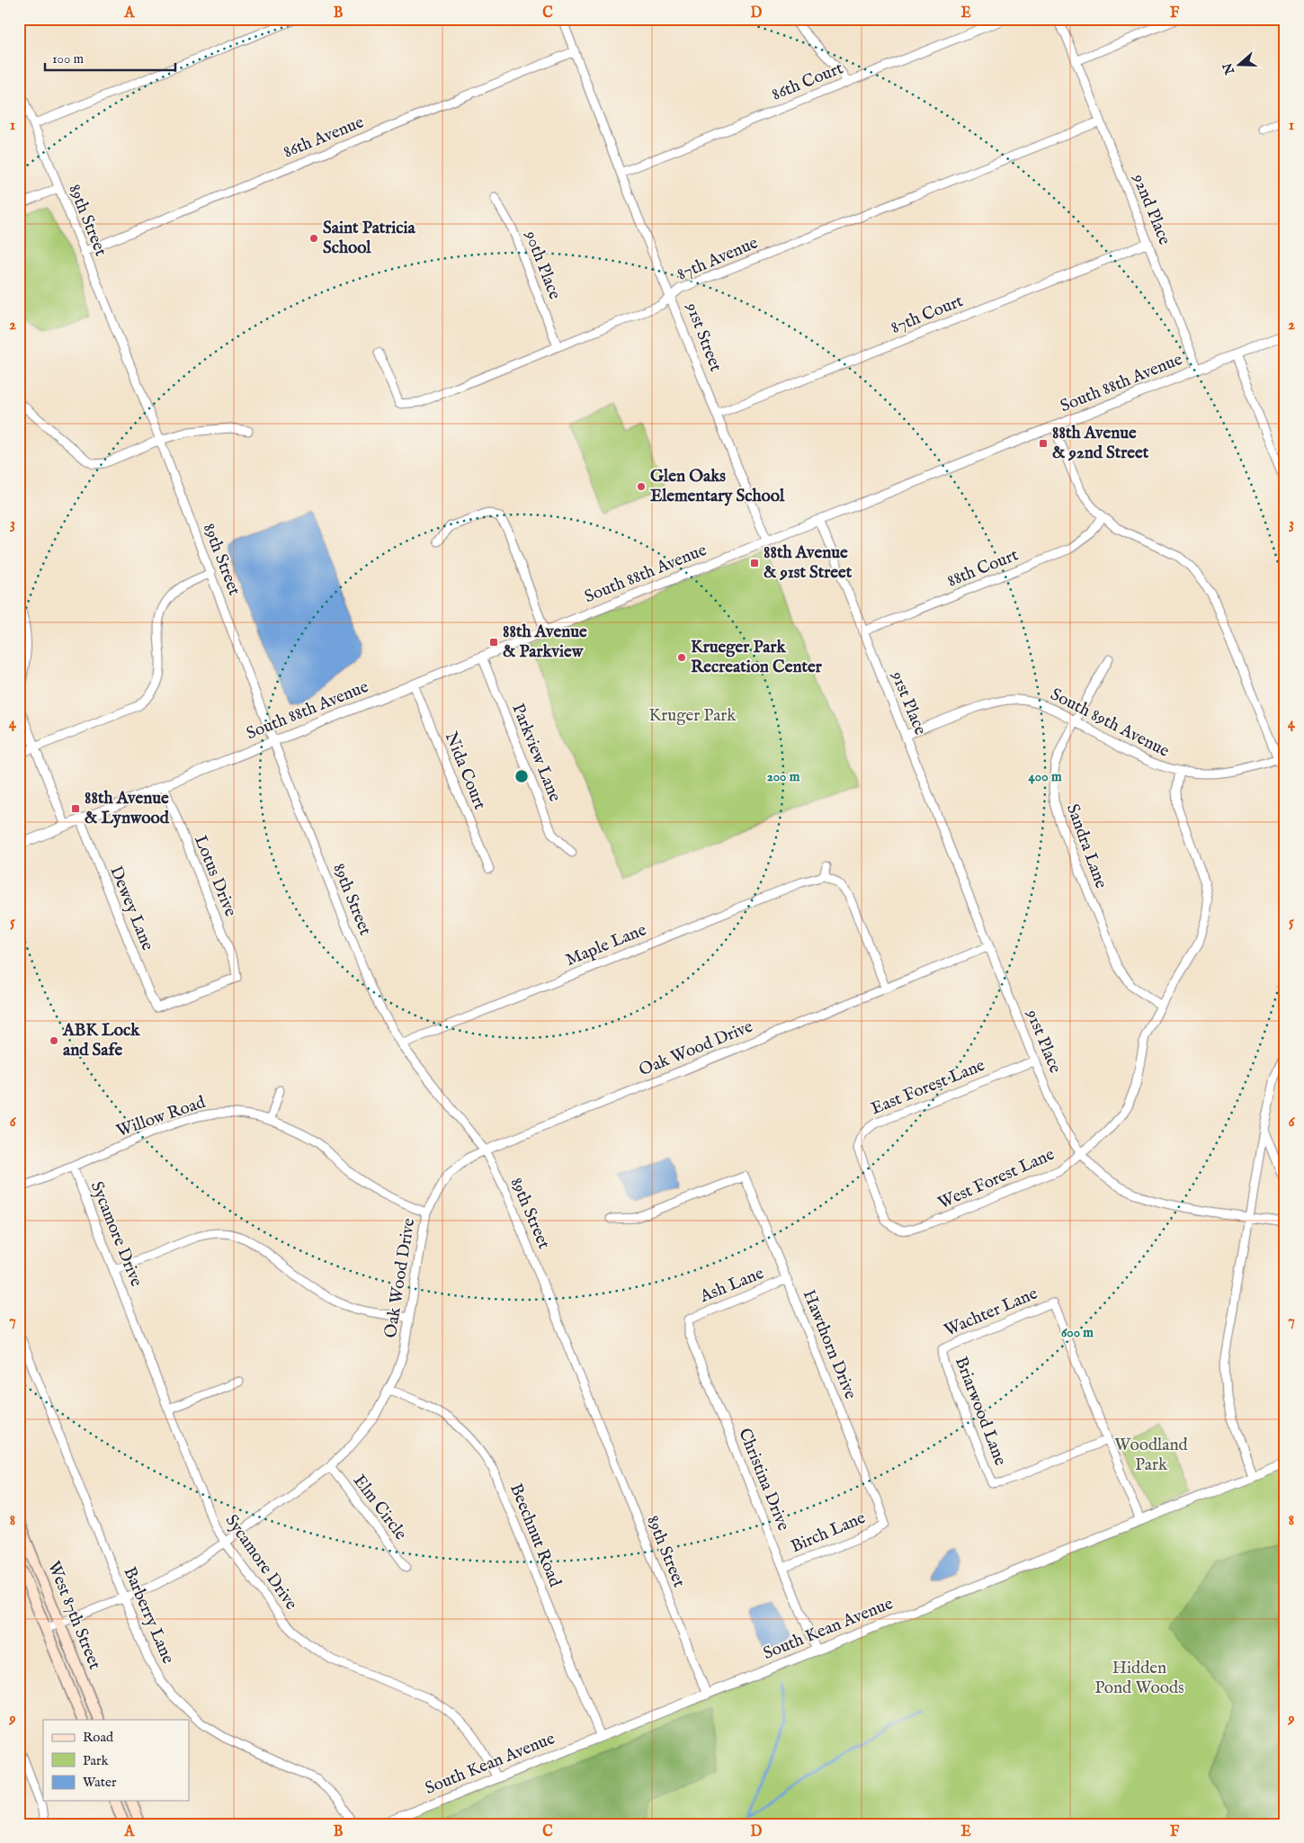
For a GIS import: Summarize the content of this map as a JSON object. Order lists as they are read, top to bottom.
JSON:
{
  "streets": {
    "main road": ["West 87th Street"],
    "street": [
      "86th Court",
      "86th Avenue",
      "92nd Place",
      "89th Street",
      "87th Avenue",
      "90th Place",
      "87th Court",
      "91st Street",
      "South 88th Avenue",
      "88th Court",
      "91st Place",
      "South 89th Avenue",
      "Parkview Lane",
      "Nida Court",
      "Sandra Lane",
      "Lotus Drive",
      "Dewey Lane",
      "Maple Lane",
      "Oak Wood Drive",
      "East Forest Lane",
      "Willow Road",
      "West Forest Lane",
      "Sycamore Drive",
      "Ash Lane",
      "Wachter Lane",
      "Hawthorn Drive",
      "Briarwood Lane",
      "Christina Drive",
      "Elm Circle",
      "Birch Lane",
      "Beechnut Road",
      "Barberry Lane",
      "South Kean Avenue"
    ]
  },
  "crossings": [
    ["86th Court", "91st Street"],
    ["86th Avenue", "89th Street"],
    ["86th Avenue", "91st Street"],
    ["92nd Place", "87th Avenue"],
    ["92nd Place", "87th Court"],
    ["92nd Place", "South 88th Avenue"],
    ["89th Street", "South 88th Avenue"],
    ["89th Street", "Maple Lane"],
    ["89th Street", "Oak Wood Drive"],
    ["89th Street", "South Kean Avenue"],
    ["87th Avenue", "90th Place"],
    ["87th Avenue", "91st Street"],
    ["87th Court", "91st Street"],
    ["91st Street", "South 88th Avenue"],
    ["South 88th Avenue", "91st Place"],
    ["South 88th Avenue", "Parkview Lane"],
    ["South 88th Avenue", "Nida Court"],
    ["South 88th Avenue", "Lotus Drive"],
    ["South 88th Avenue", "Dewey Lane"],
    ["88th Court", "91st Place"],
    ["91st Place", "South 89th Avenue"],
    ["91st Place", "Oak Wood Drive"],
    ["91st Place", "East Forest Lane"],
    ["91st Place", "West Forest Lane"],
    ["South 89th Avenue", "Sandra Lane"],
    ["South 89th Avenue", "West Forest Lane"],
    ["Sandra Lane", "West Forest Lane"],
    ["Lotus Drive", "Dewey Lane"],
    ["Oak Wood Drive", "Willow Road"],
    ["Oak Wood Drive", "Sycamore Drive"],
    ["Oak Wood Drive", "Elm Circle"],
    ["Oak Wood Drive", "Beechnut Road"],
    ["Oak Wood Drive", "West 87th Street"],
    ["Oak Wood Drive", "Barberry Lane"],
    ["East Forest Lane", "West Forest Lane"],
    ["Willow Road", "Sycamore Drive"],
    ["Sycamore Drive", "South Kean Avenue"],
    ["Ash Lane", "Hawthorn Drive"],
    ["Ash Lane", "Christina Drive"],
    ["Wachter Lane", "Briarwood Lane"],
    ["Hawthorn Drive", "Birch Lane"],
    ["Christina Drive", "Birch Lane"],
    ["Christina Drive", "South Kean Avenue"],
    ["Beechnut Road", "South Kean Avenue"]
  ],
  "parks": ["Kruger Park", "Woodland Park", "Hidden Pond Woods"],
  "places": {
    "other": [
      "Saint Patricia School",
      "Glen Oaks Elementary School",
      "Krueger Park Recreation Center",
      "ABK Lock and Safe"
    ],
    "transit": [
      "88th Avenue & 92nd Street",
      "88th Avenue & 91st Street",
      "88th Avenue & Parkview",
      "88th Avenue & Lynwood"
    ]
  },
  "legend": ["Road", "Park", "Water"],
  "scale_bar": "100 m",
  "north": "left",
  "grid": {
    "columns": [
      "A",
      "B",
      "C",
      "D",
      "E",
      "F"
    ],
    "rows": [
      "1",
      "2",
      "3",
      "4",
      "5",
      "6",
      "7",
      "8",
      "9"
    ]
  },
  "rings": ["200 m", "400 m", "600 m"]
}
